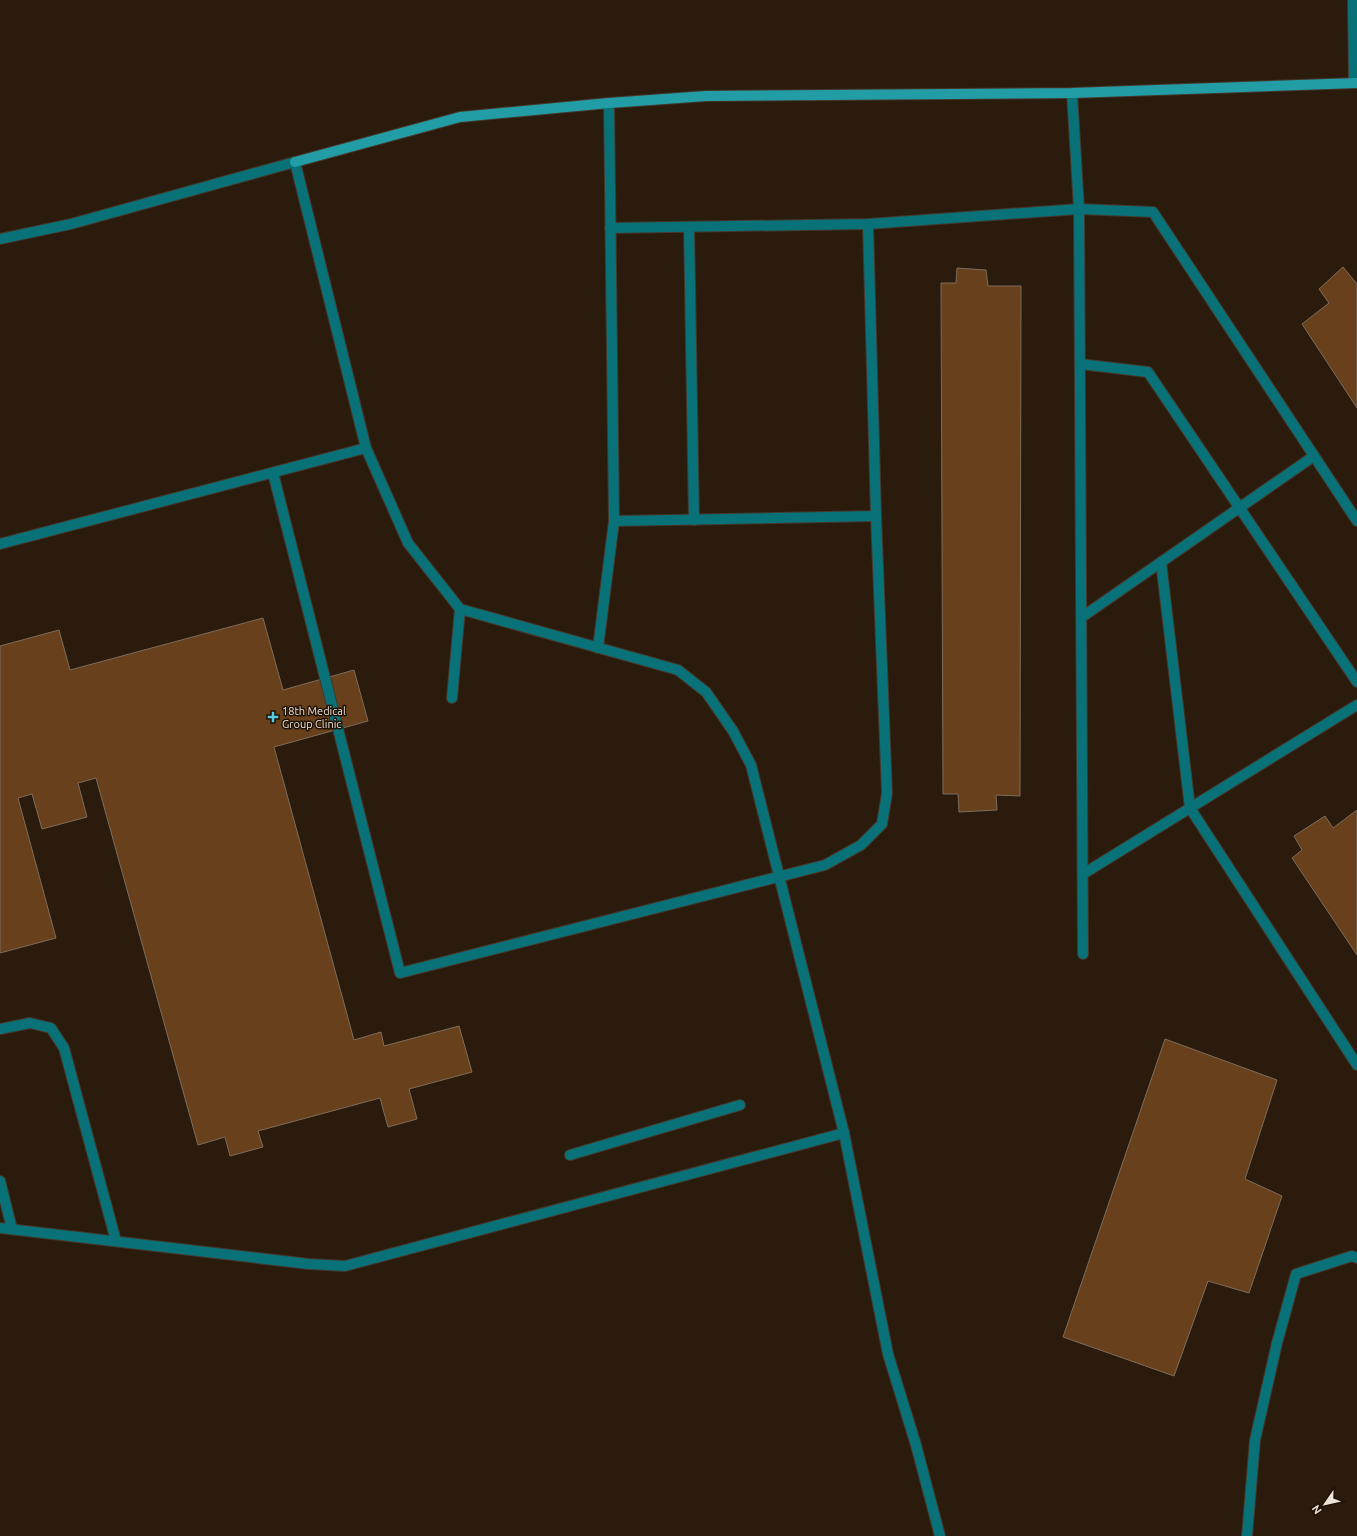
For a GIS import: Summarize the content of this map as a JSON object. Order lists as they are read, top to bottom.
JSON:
{
  "places": {
    "health": ["18th Medical Group Clinic"]
  },
  "north": "bottom left"
}
